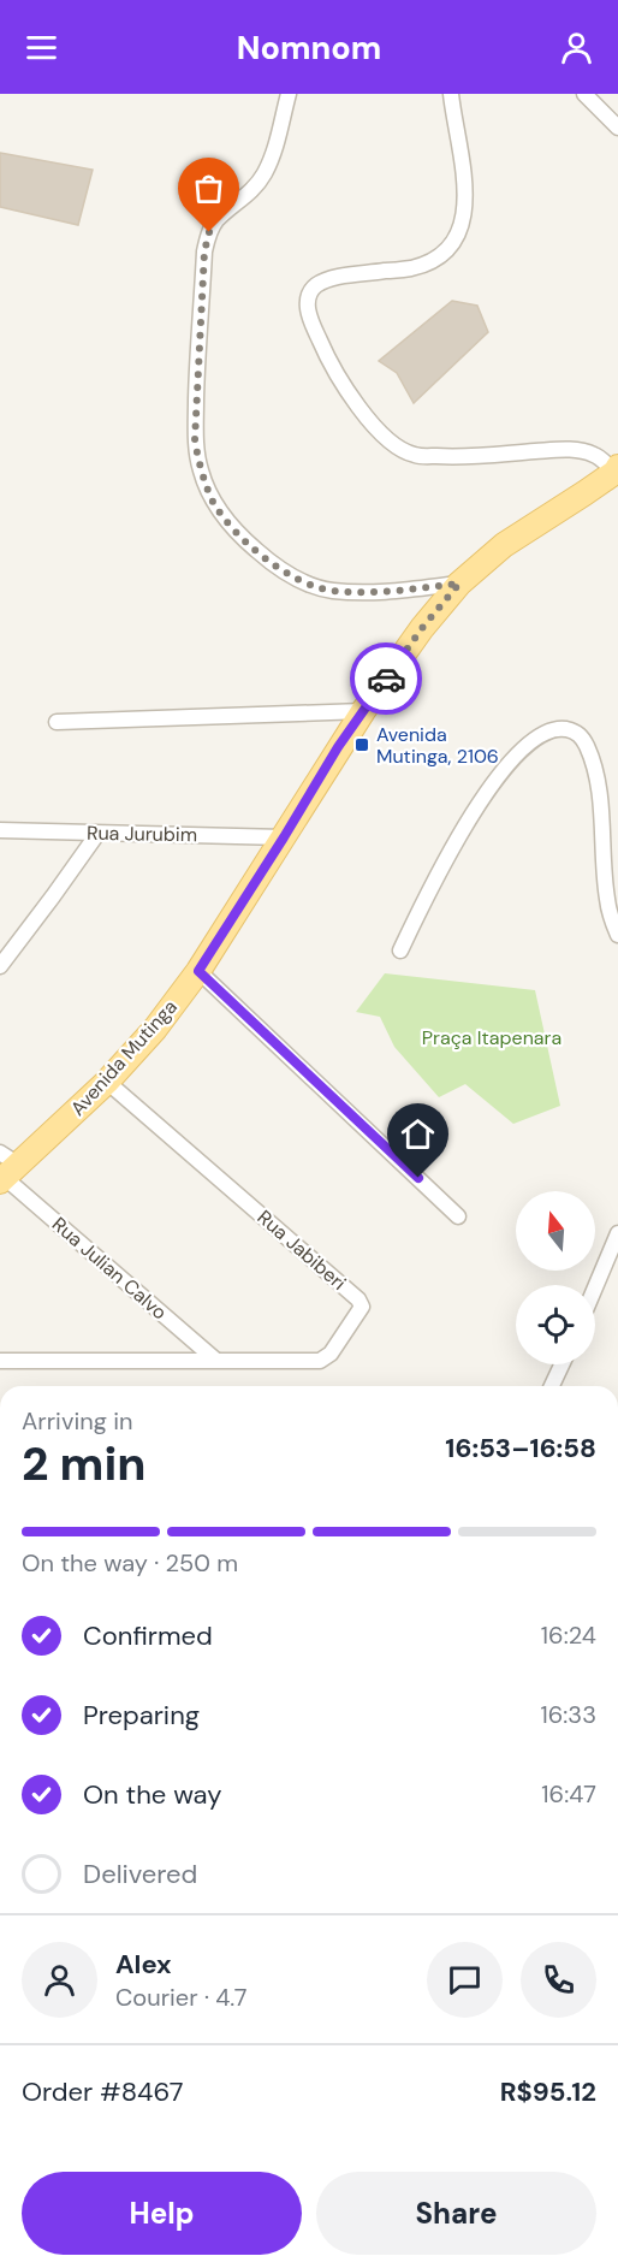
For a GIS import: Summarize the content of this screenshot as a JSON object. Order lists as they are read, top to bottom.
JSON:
{
  "streets": {
    "main road": ["Avenida Mutinga"],
    "street": ["Rua Jurubim", "Rua Jabiberi", "Rua Julian Calvo"]
  },
  "crossings": [
    ["Rua Jurubim", "Avenida Mutinga"],
    ["Avenida Mutinga", "Rua Jabiberi"],
    ["Avenida Mutinga", "Rua Julian Calvo"],
    ["Rua Jabiberi", "Rua Julian Calvo"]
  ],
  "parks": ["Praça Itapenara"],
  "places": {
    "transit": ["Avenida Mutinga, 2106"]
  },
  "north": "top",
  "page": {
    "header": "Nomnom",
    "heading": ["2 min", "Arriving in", "16:53–16:58"],
    "panel": [
      "Alex",
      "Courier · 4.7",
      "Order #8467",
      "R$95.12"
    ],
    "bar": "On the way · 250 m",
    "list": [
      ["Confirmed", "16:24"],
      ["Preparing", "16:33"],
      ["On the way", "16:47"],
      "Delivered"
    ],
    "buttons": ["Help", "Share"]
  }
}
